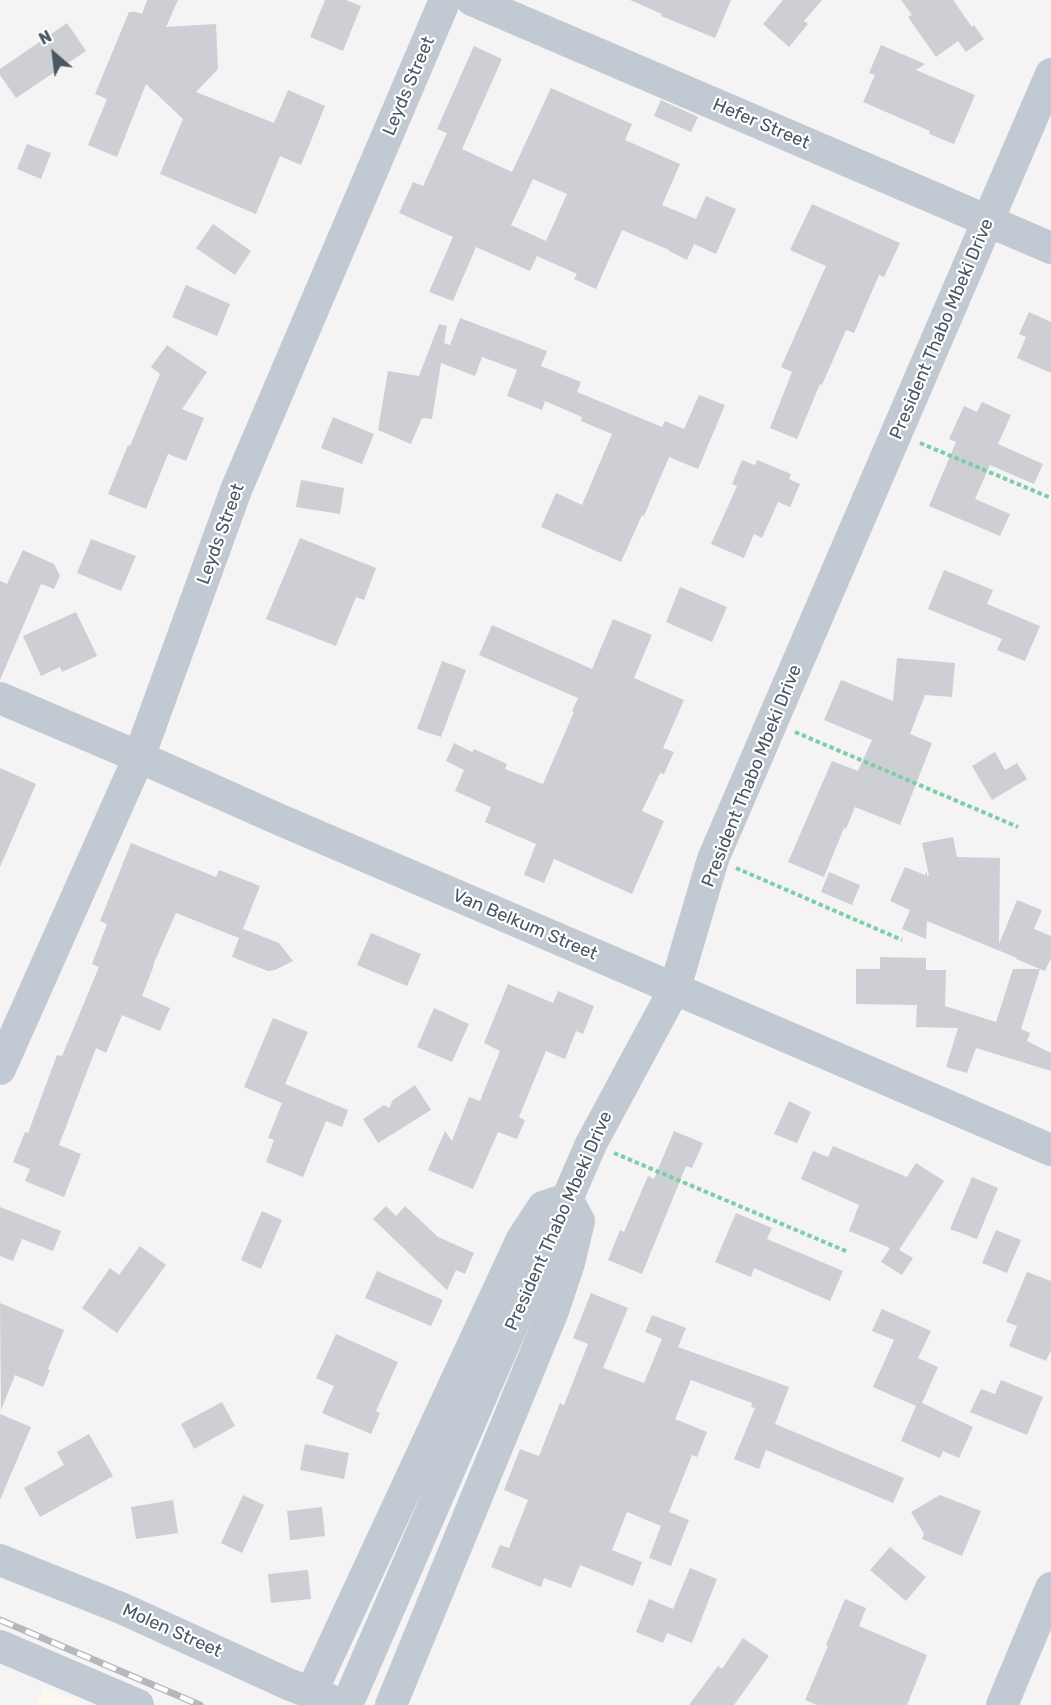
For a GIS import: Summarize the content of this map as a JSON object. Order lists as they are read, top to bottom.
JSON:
{
  "streets": {
    "street": [
      "Leyds Street",
      "Hefer Street",
      "President Thabo Mbeki Drive",
      "Van Belkum Street",
      "Molen Street"
    ]
  },
  "crossings": [
    ["Leyds Street", "Van Belkum Street"],
    ["Hefer Street", "President Thabo Mbeki Drive"],
    ["President Thabo Mbeki Drive", "Van Belkum Street"],
    ["President Thabo Mbeki Drive", "Molen Street"]
  ],
  "north": "top left"
}
